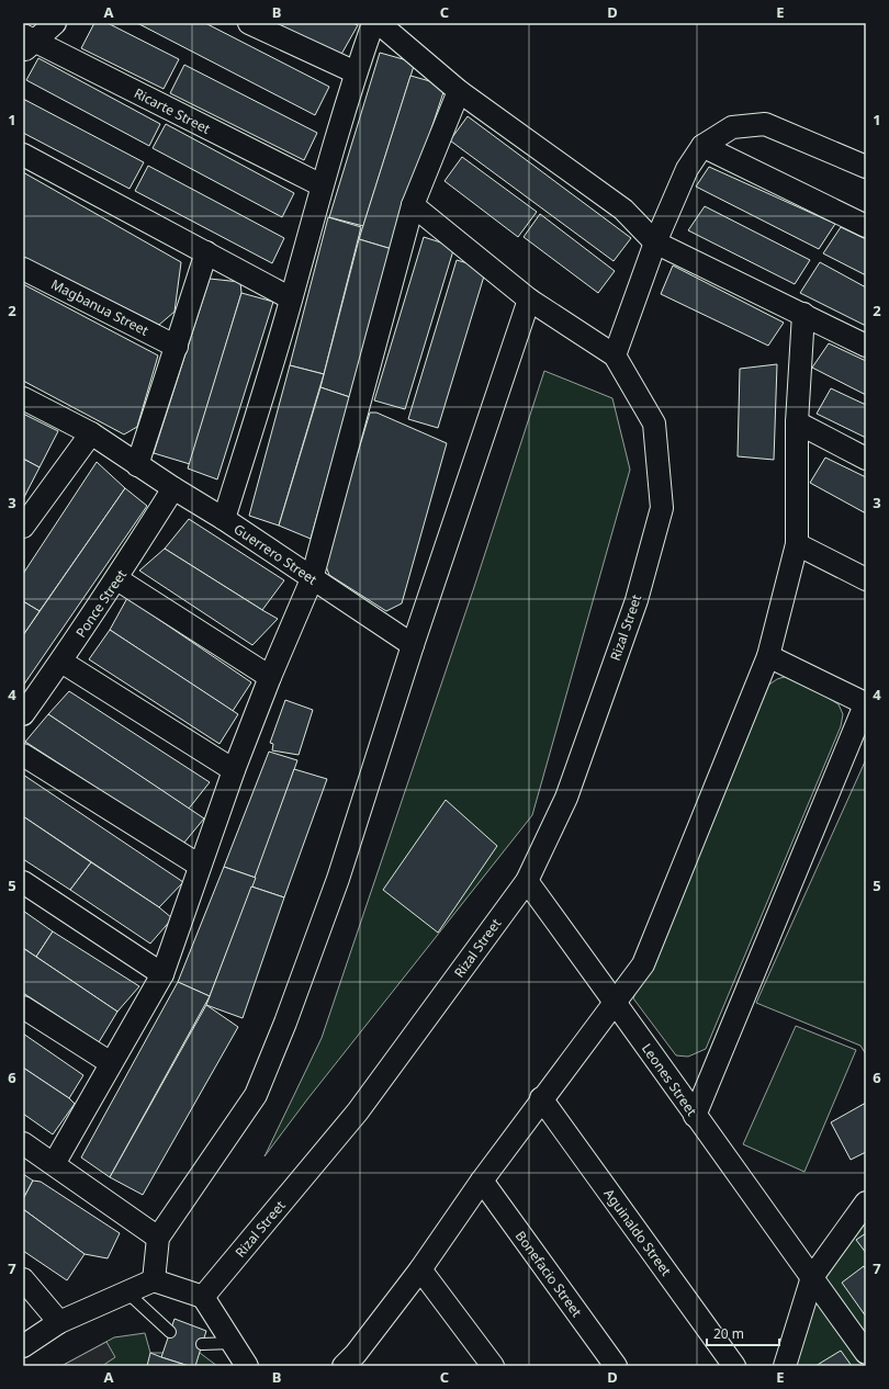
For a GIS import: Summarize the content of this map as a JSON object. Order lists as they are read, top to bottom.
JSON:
{
  "streets": {
    "street": [
      "Ricarte Street",
      "Magbanua Street",
      "Guerrero Street",
      "Ponce Street",
      "Rizal Street",
      "Leones Street",
      "Aguinaldo Street",
      "Bonefacio Street"
    ]
  },
  "crossings": [
    ["Guerrero Street", "Ponce Street"],
    ["Rizal Street", "Leones Street"]
  ],
  "scale_bar": "20 m",
  "grid": {
    "columns": [
      "A",
      "B",
      "C",
      "D",
      "E"
    ],
    "rows": [
      "1",
      "2",
      "3",
      "4",
      "5",
      "6",
      "7"
    ]
  }
}
